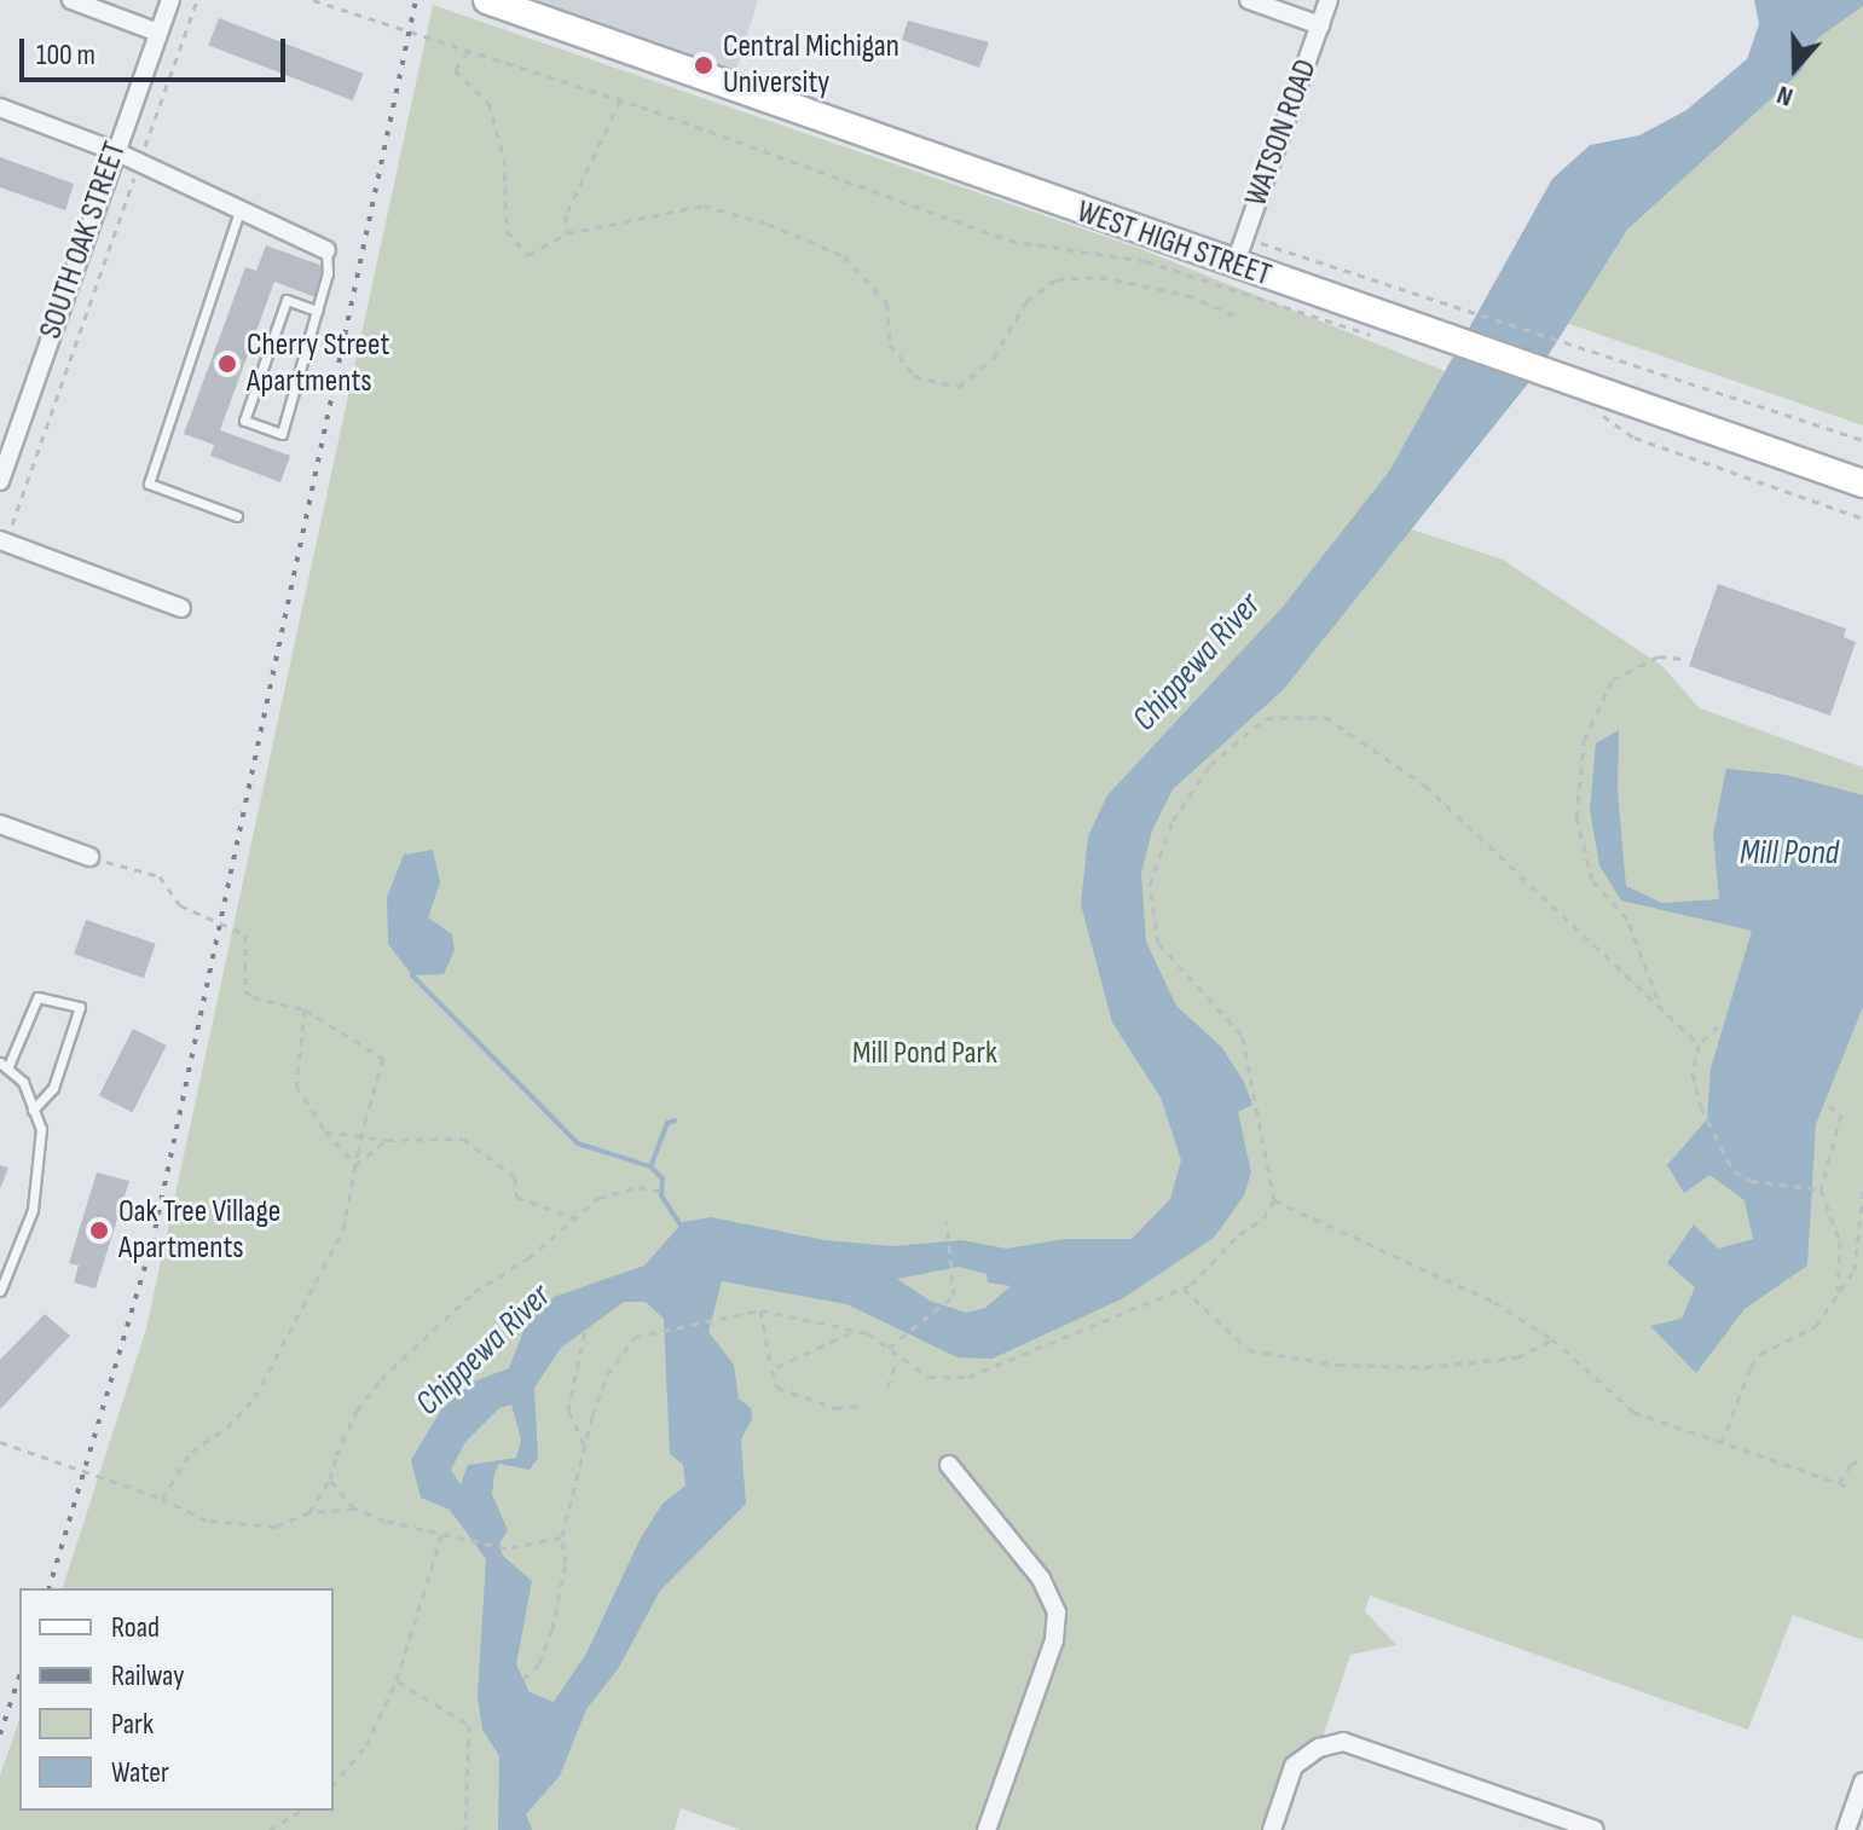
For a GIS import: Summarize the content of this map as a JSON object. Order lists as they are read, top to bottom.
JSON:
{
  "streets": {
    "main road": ["WEST HIGH STREET"],
    "street": ["WATSON ROAD", "SOUTH OAK STREET"]
  },
  "crossings": [
    ["WATSON ROAD", "WEST HIGH STREET"]
  ],
  "water": ["Chippewa River", "Mill Pond"],
  "parks": ["Mill Pond Park"],
  "places": ["Central Michigan University", "Cherry Street Apartments", "Oak Tree Village Apartments"],
  "legend": [
    "Road",
    "Railway",
    "Park",
    "Water"
  ],
  "scale_bar": "100 m",
  "north": "bottom"
}
